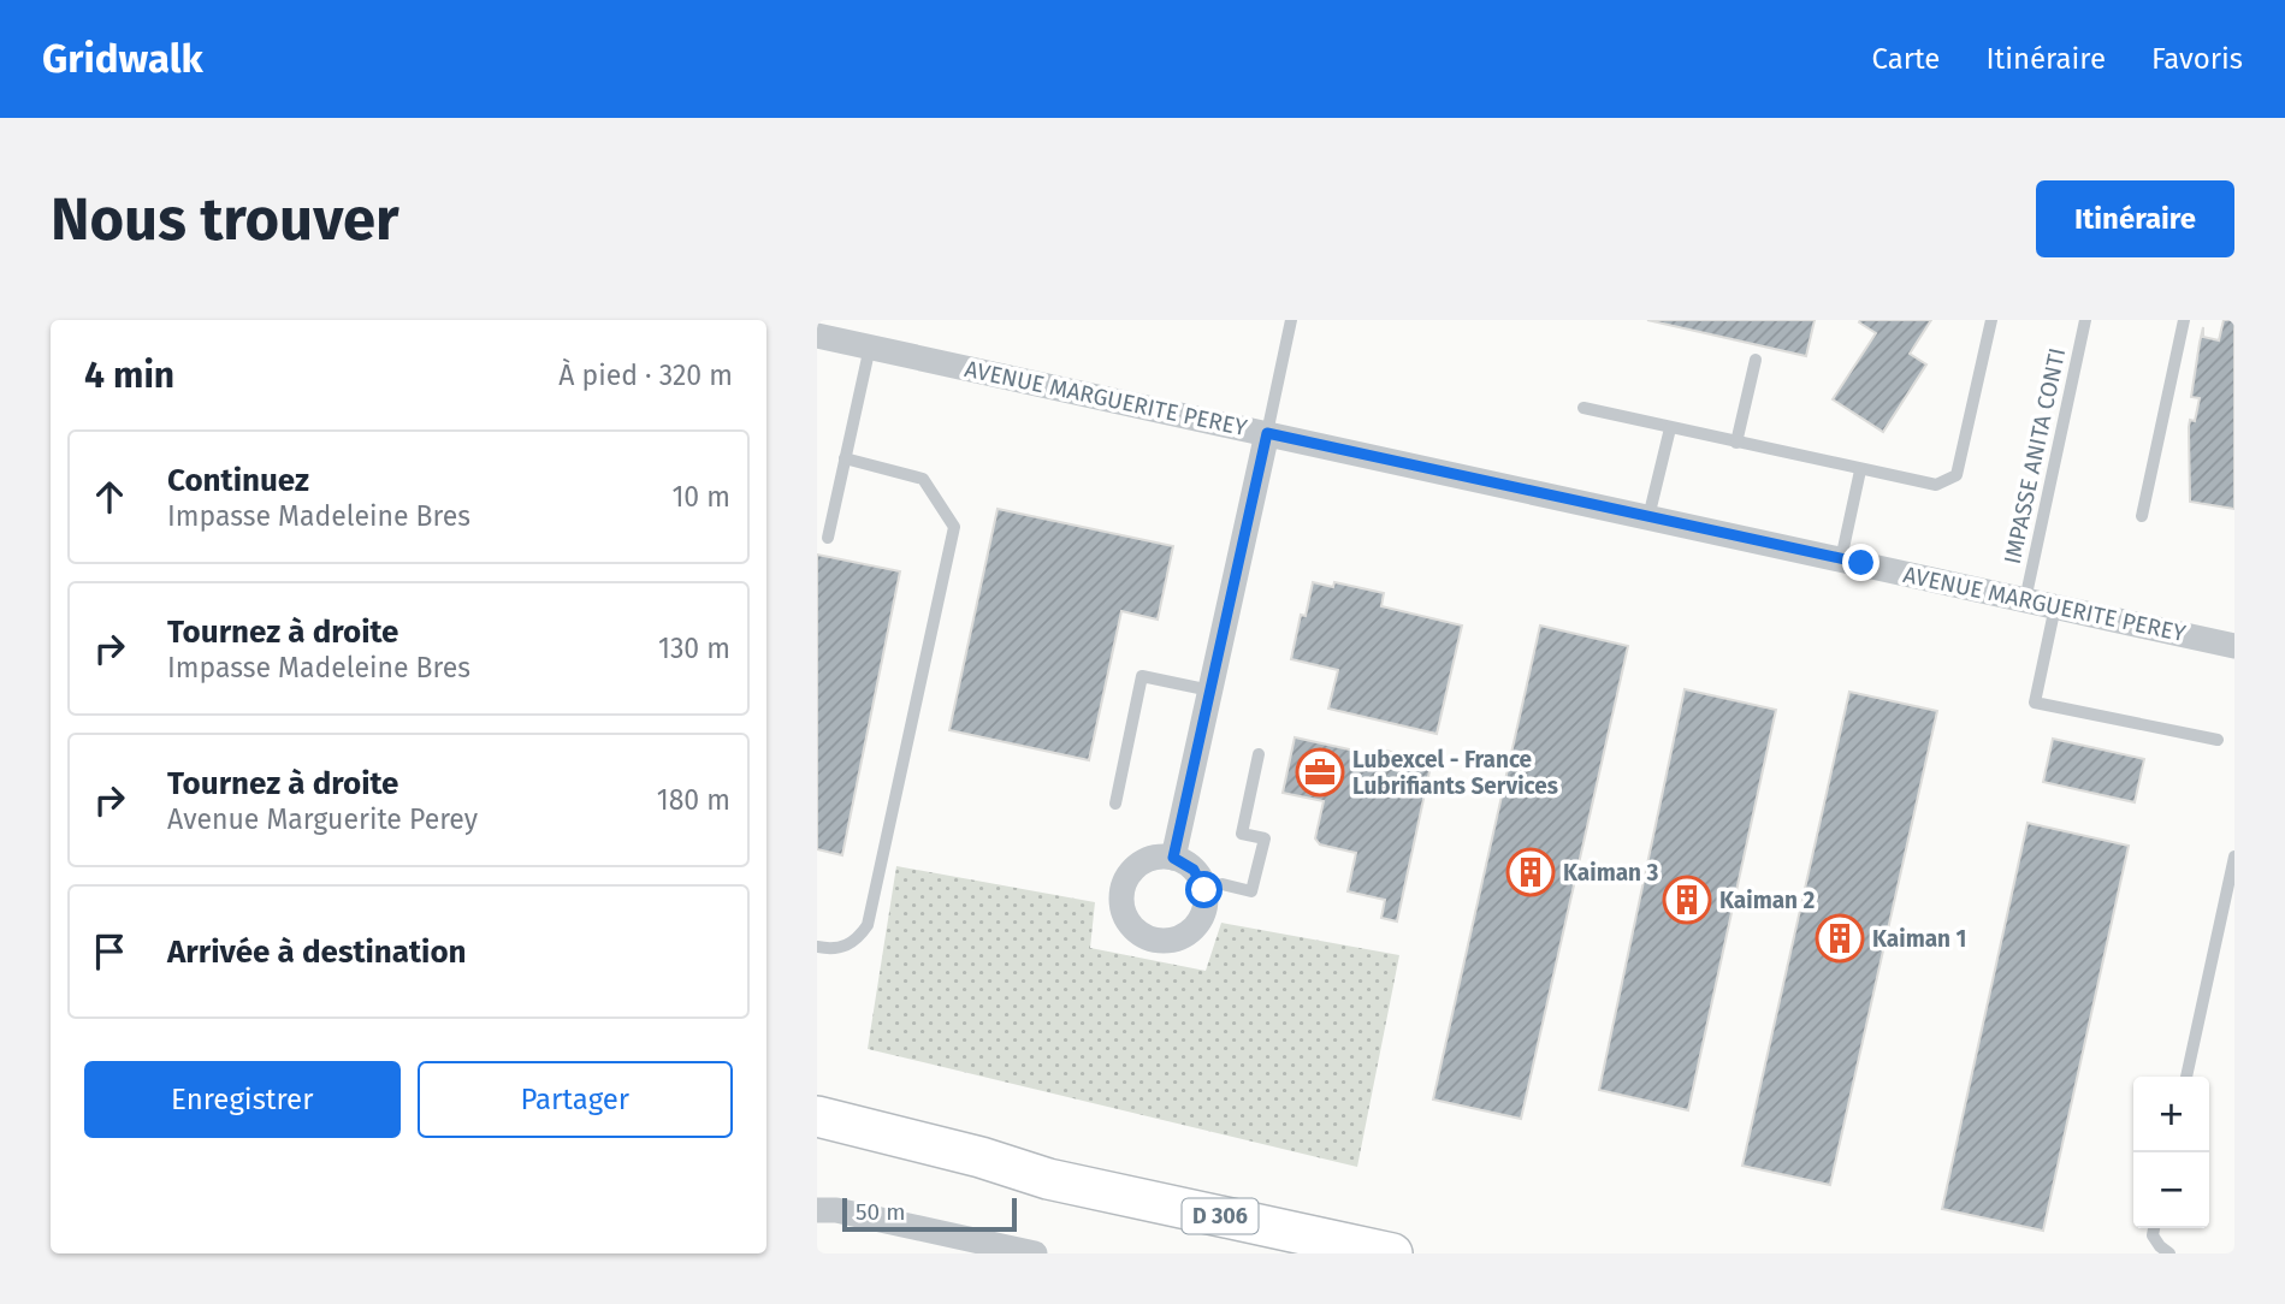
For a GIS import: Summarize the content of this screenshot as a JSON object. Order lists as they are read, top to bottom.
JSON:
{
  "streets": {
    "main road": ["D 306"],
    "street": ["AVENUE MARGUERITE PEREY"],
    "lane": ["IMPASSE ANITA CONTI"]
  },
  "crossings": [
    ["AVENUE MARGUERITE PEREY", "IMPASSE ANITA CONTI"]
  ],
  "places": {
    "office": ["Lubexcel - France Lubrifiants Services"],
    "building": ["Kaiman 3", "Kaiman 2", "Kaiman 1"]
  },
  "scale_bar": "50 m",
  "page": {
    "header": "Gridwalk",
    "nav": ["Carte", "Itinéraire", "Favoris"],
    "buttons": [
      "Itinéraire",
      ["Enregistrer", "Partager"]
    ],
    "title": "Nous trouver",
    "heading": ["4 min", "À pied · 320 m"],
    "list": [
      ["Continuez", "Impasse Madeleine Bres", "10 m"],
      ["Tournez à droite", "Impasse Madeleine Bres", "130 m"],
      ["Tournez à droite", "Avenue Marguerite Perey", "180 m"],
      "Arrivée à destination"
    ],
    "map_buttons": ["+", "−"],
    "scale": "50 m"
  }
}
